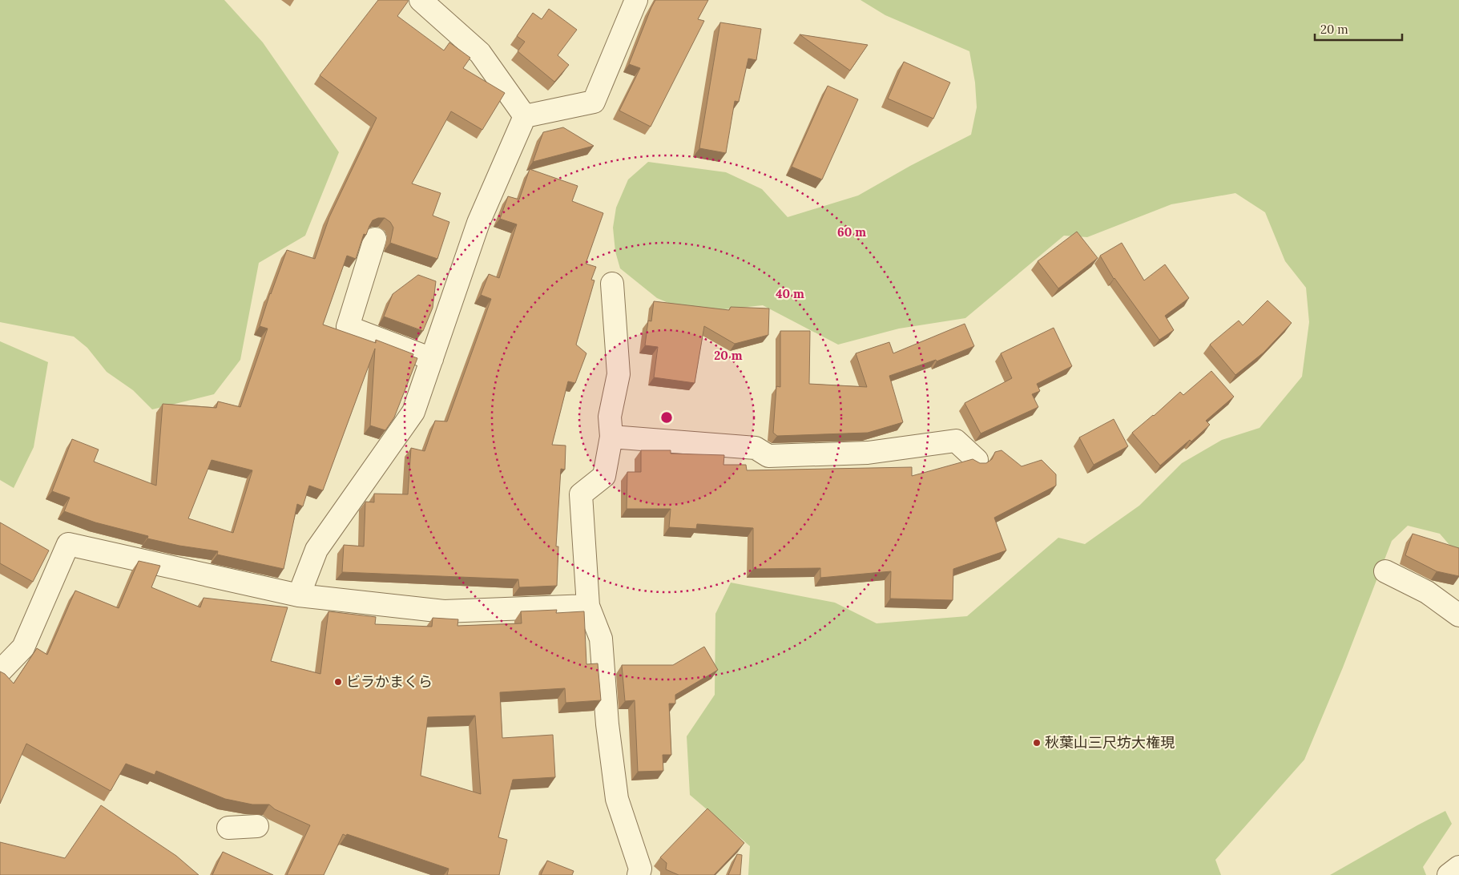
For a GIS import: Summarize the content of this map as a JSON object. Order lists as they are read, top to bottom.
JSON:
{
  "places": ["ビラかまくら", "秋葉山三尺坊大権現"],
  "scale_bar": "20 m",
  "rings": ["60 m", "40 m", "20 m"]
}
